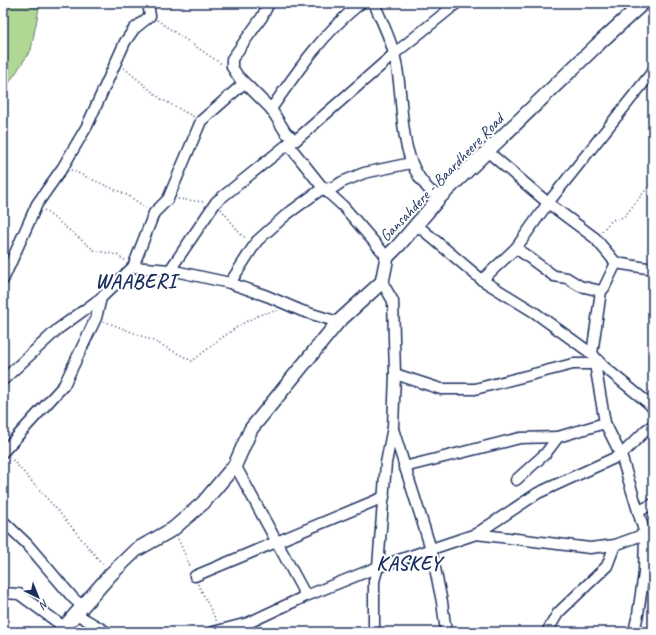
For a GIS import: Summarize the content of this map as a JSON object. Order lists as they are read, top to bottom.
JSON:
{
  "streets": {
    "main road": ["Gansahdere - Baardheere Road"]
  },
  "districts": ["WAABERI", "KASKEY"],
  "north": "bottom right"
}
